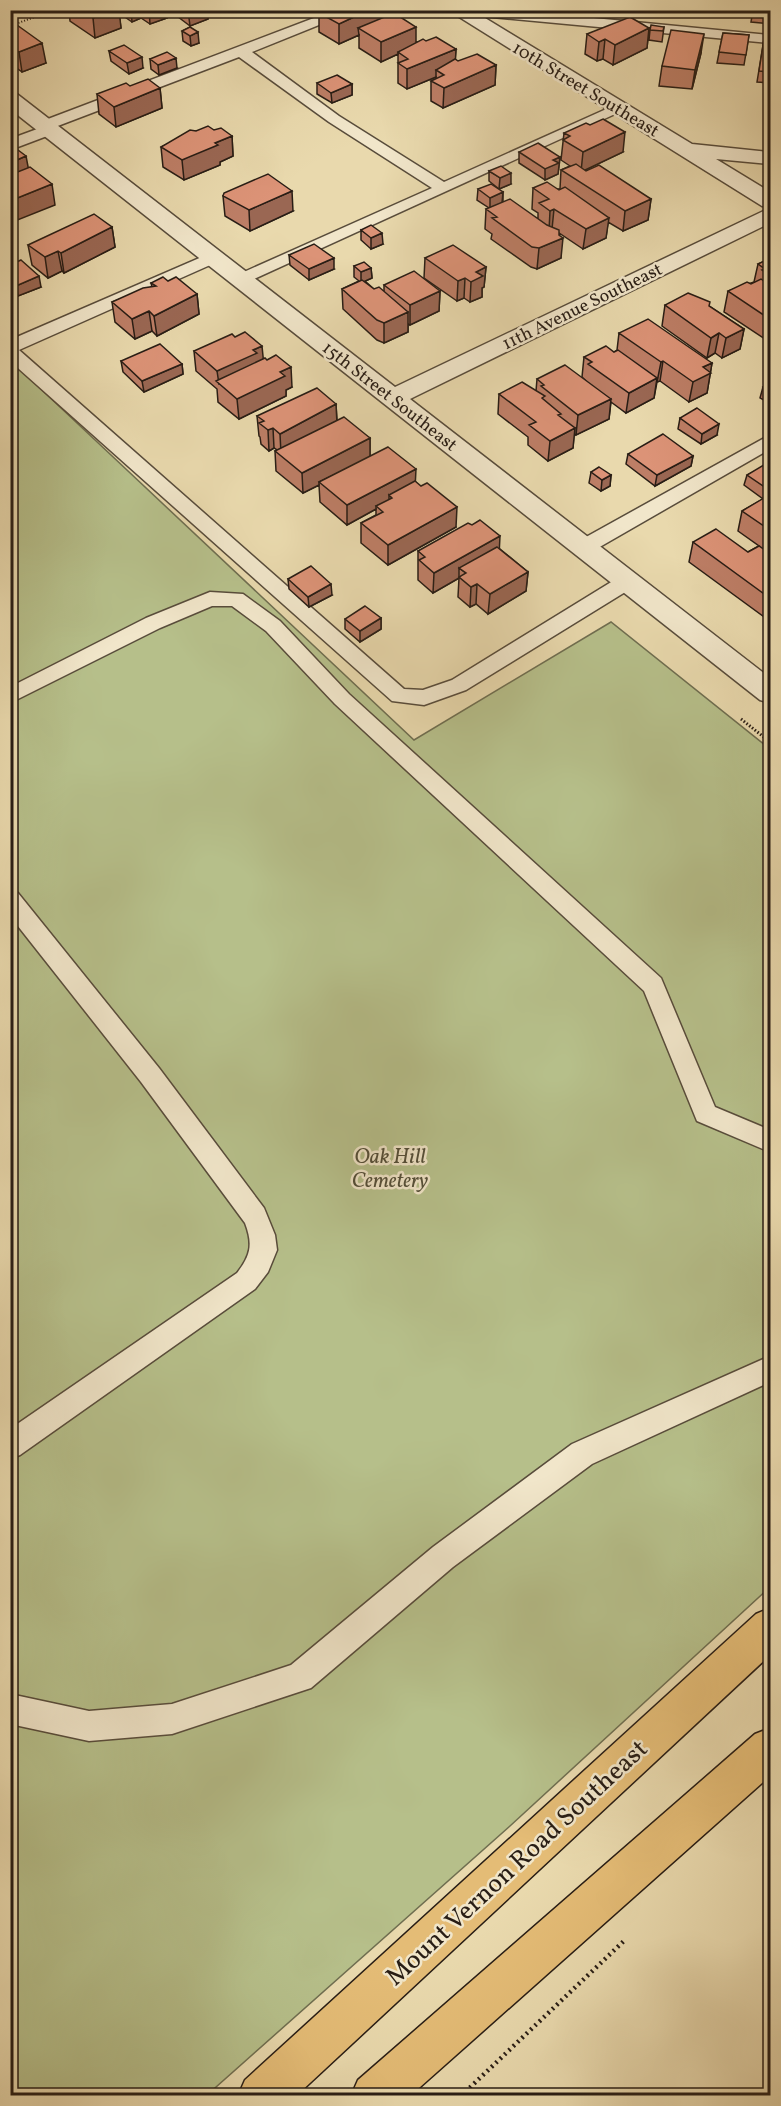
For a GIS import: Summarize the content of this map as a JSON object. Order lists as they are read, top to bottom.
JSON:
{
  "streets": {
    "main road": ["Mount Vernon Road Southeast"],
    "street": ["10th Street Southeast", "11th Avenue Southeast", "15th Street Southeast"]
  },
  "crossings": [
    ["11th Avenue Southeast", "15th Street Southeast"]
  ],
  "parks": ["Oak Hill Cemetery"]
}
